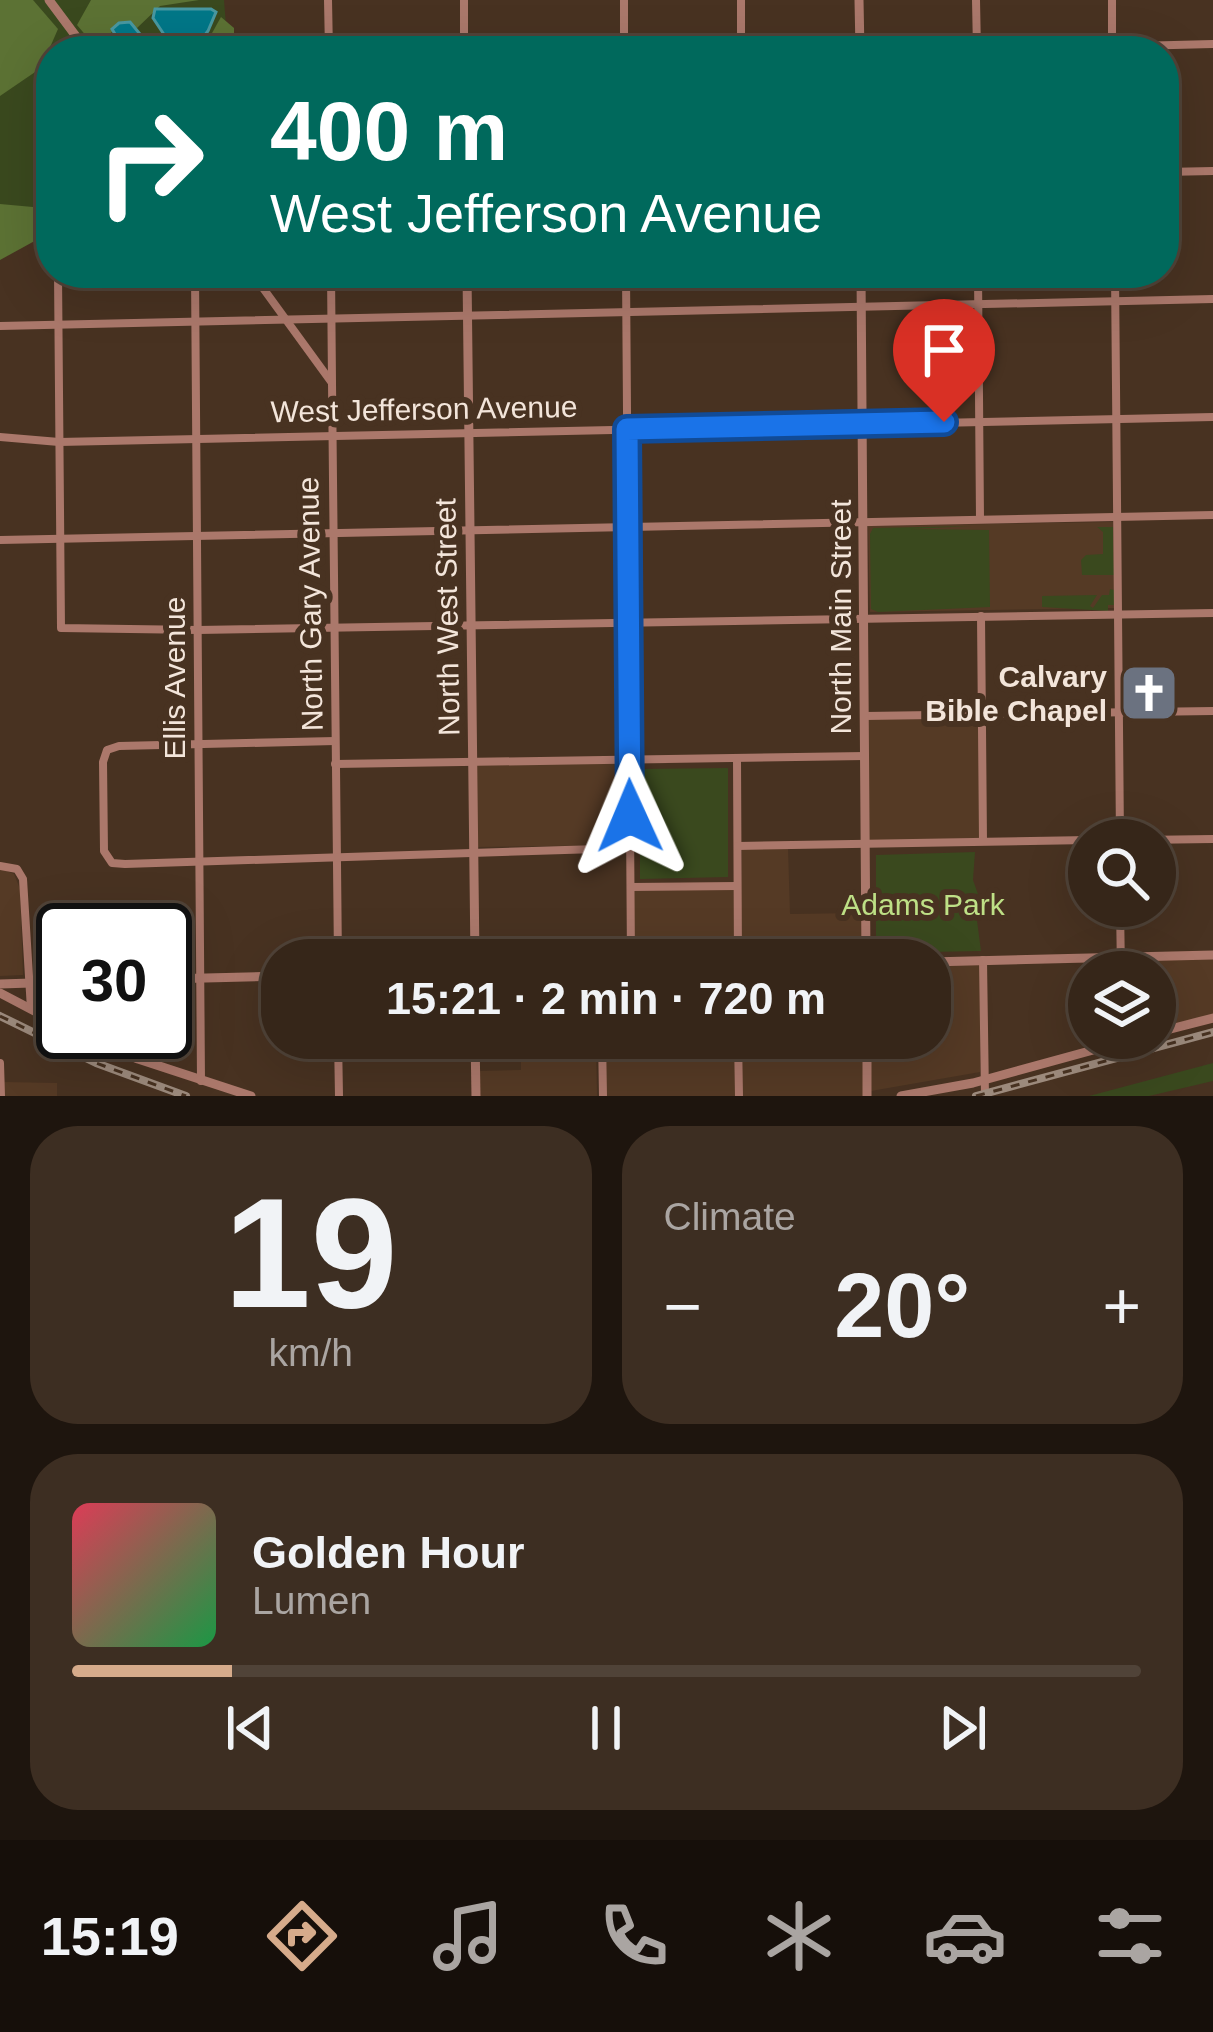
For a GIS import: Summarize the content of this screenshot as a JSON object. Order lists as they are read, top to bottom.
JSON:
{
  "streets": {
    "street": [
      "West Jefferson Avenue",
      "North Gary Avenue",
      "North West Street",
      "North Main Street",
      "Ellis Avenue"
    ]
  },
  "crossings": [
    ["West Jefferson Avenue", "North Gary Avenue"],
    ["West Jefferson Avenue", "North West Street"],
    ["West Jefferson Avenue", "North Main Street"],
    ["West Jefferson Avenue", "Ellis Avenue"]
  ],
  "parks": ["Adams Park"],
  "places": {
    "church": ["Calvary Bible Chapel"]
  },
  "page": {
    "turn": ["400 m", "West Jefferson Avenue"],
    "limit": "30",
    "trip": "15:21 · 2 min · 720 m",
    "tile": [
      ["19", "km/h"],
      "Climate"
    ],
    "heat": ["−", "20°", "+"],
    "song": ["Golden Hour", "Lumen"],
    "tabs": "15:19"
  }
}
